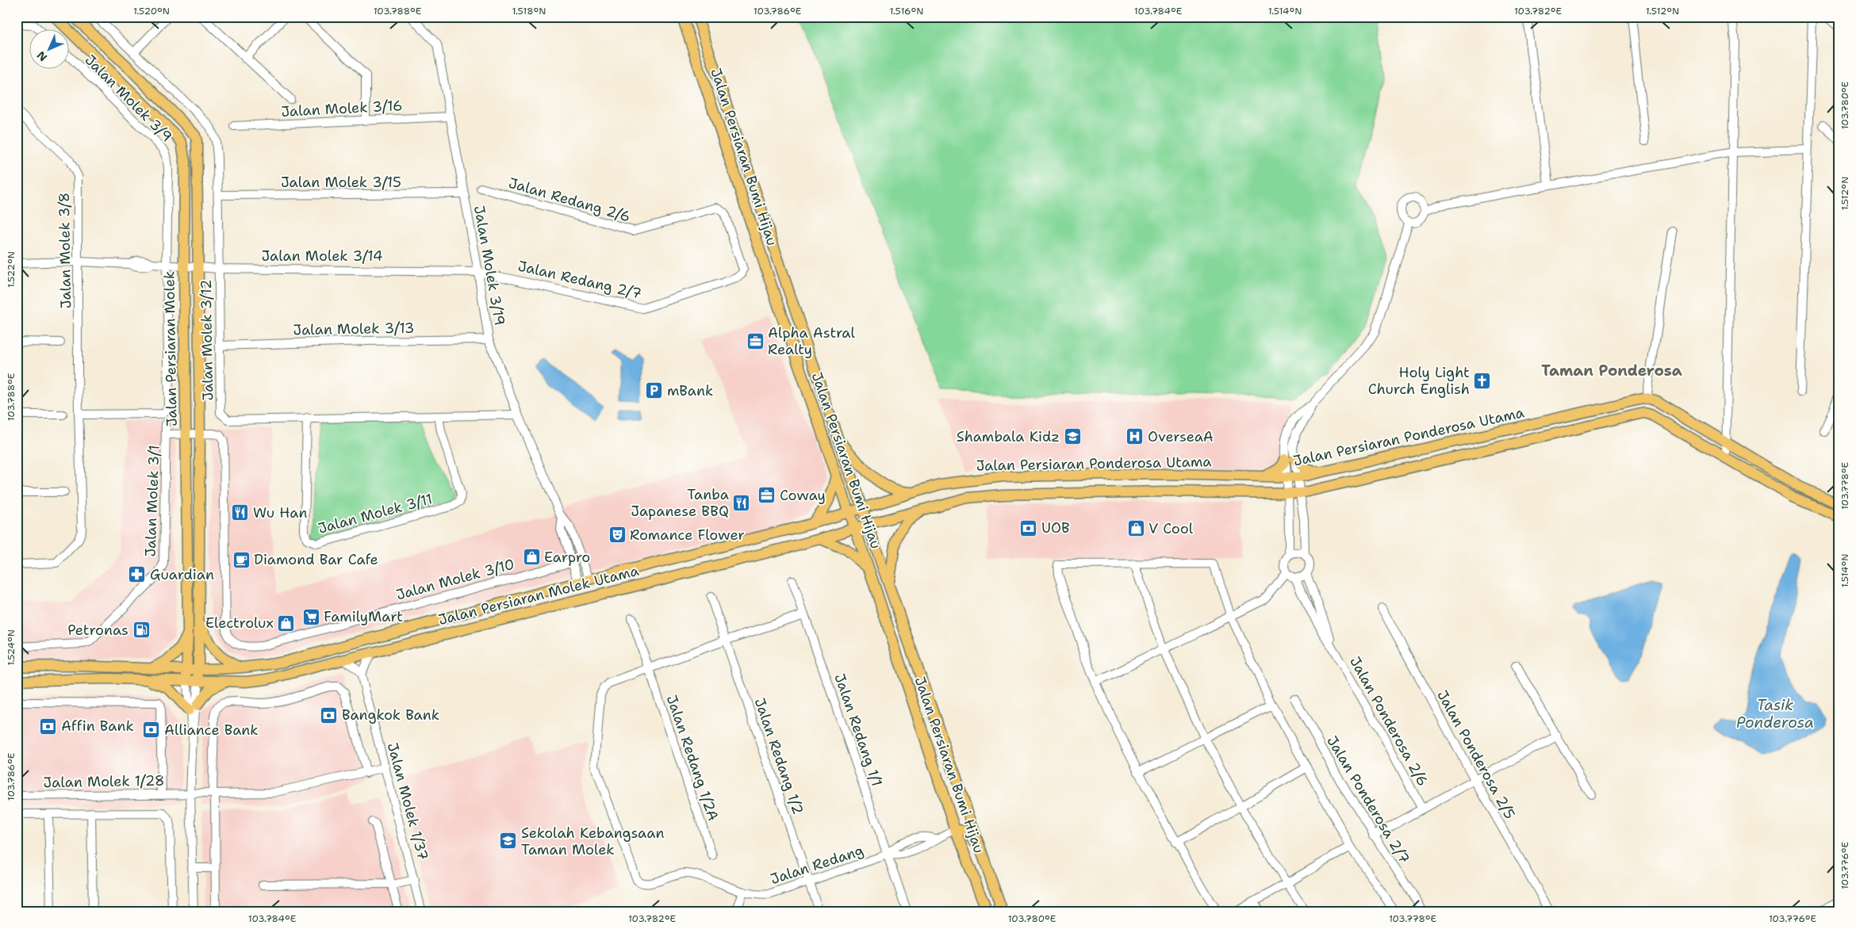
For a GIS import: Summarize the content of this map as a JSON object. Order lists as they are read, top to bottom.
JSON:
{
  "streets": {
    "main road": [
      "Jalan Persiaran Bumi Hijau",
      "Jalan Persiaran Molek",
      "Jalan Persiaran Ponderosa Utama",
      "Jalan Persiaran Molek Utama"
    ],
    "street": [
      "Jalan Molek 3/9",
      "Jalan Molek 3/16",
      "Jalan Molek 3/15",
      "Jalan Redang 2/6",
      "Jalan Molek 3/8",
      "Jalan Molek 3/14",
      "Jalan Molek 3/19",
      "Jalan Redang 2/7",
      "Jalan Molek 3/13",
      "Jalan Molek 3/12",
      "Jalan Molek 3/1",
      "Jalan Molek 3/11",
      "Jalan Molek 3/10",
      "Jalan Ponderosa 2/6",
      "Jalan Redang 1/1",
      "Jalan Ponderosa 2/5",
      "Jalan Redang 1/2",
      "Jalan Redang 1/2A",
      "Jalan Molek 1/28",
      "Jalan Ponderosa 2/7",
      "Jalan Molek 1/37",
      "Jalan Redang"
    ]
  },
  "crossings": [
    ["Jalan Molek 3/9", "Jalan Molek 3/8"],
    ["Jalan Molek 3/9", "Jalan Molek 3/14"],
    ["Jalan Molek 3/16", "Jalan Molek 3/19"],
    ["Jalan Persiaran Bumi Hijau", "Jalan Persiaran Ponderosa Utama"],
    ["Jalan Persiaran Bumi Hijau", "Jalan Persiaran Molek Utama"],
    ["Jalan Persiaran Bumi Hijau", "Jalan Redang"],
    ["Jalan Molek 3/15", "Jalan Molek 3/19"],
    ["Jalan Molek 3/15", "Jalan Molek 3/12"],
    ["Jalan Redang 2/6", "Jalan Redang 2/7"],
    ["Jalan Molek 3/8", "Jalan Molek 3/14"],
    ["Jalan Molek 3/14", "Jalan Molek 3/19"],
    ["Jalan Molek 3/14", "Jalan Redang 2/7"],
    ["Jalan Molek 3/14", "Jalan Molek 3/12"],
    ["Jalan Molek 3/14", "Jalan Persiaran Molek"],
    ["Jalan Molek 3/19", "Jalan Redang 2/7"],
    ["Jalan Molek 3/19", "Jalan Molek 3/13"],
    ["Jalan Molek 3/19", "Jalan Molek 3/12"],
    ["Jalan Molek 3/19", "Jalan Molek 3/10"],
    ["Jalan Molek 3/19", "Jalan Persiaran Molek Utama"],
    ["Jalan Molek 3/13", "Jalan Molek 3/12"],
    ["Jalan Molek 3/12", "Jalan Molek 3/11"],
    ["Jalan Persiaran Molek", "Jalan Molek 3/10"],
    ["Jalan Persiaran Molek", "Jalan Persiaran Molek Utama"],
    ["Jalan Persiaran Molek", "Jalan Molek 1/28"],
    ["Jalan Persiaran Ponderosa Utama", "Jalan Persiaran Molek Utama"],
    ["Jalan Molek 3/1", "Jalan Molek 3/10"],
    ["Jalan Redang 1/1", "Jalan Redang"],
    ["Jalan Redang 1/2", "Jalan Redang"],
    ["Jalan Redang 1/2A", "Jalan Redang"],
    ["Jalan Molek 1/28", "Jalan Molek 1/37"]
  ],
  "districts": ["Taman Ponderosa"],
  "water": ["Tasik Ponderosa"],
  "places": {
    "office": ["Alpha Astral Realty", "Coway"],
    "church": ["Holy Light Church English"],
    "parking": ["mBank"],
    "school or university": ["Shambala Kidz", "Sekolah Kebangsaan Taman Molek"],
    "hospital": ["OverseaA"],
    "restaurant": ["Tanba Japanese BBQ", "Wu Han"],
    "bank": [
      "UOB",
      "Bangkok Bank",
      "Affin Bank",
      "Alliance Bank"
    ],
    "shop": ["V Cool", "Earpro", "Electrolux"],
    "theatre": ["Romance Flower"],
    "cafe": ["Diamond Bar Cafe"],
    "pharmacy": ["Guardian"],
    "supermarket": ["FamilyMart"],
    "fuel station": ["Petronas"]
  },
  "north": "bottom left",
  "coordinates": [
    "1.520°N",
    "103.788°E",
    "1.518°N",
    "103.786°E",
    "1.516°N",
    "103.784°E",
    "1.514°N",
    "103.782°E",
    "1.512°N",
    "103.780°E",
    "1.522°N",
    "103.778°E",
    "1.524°N",
    "103.776°E"
  ]
}
